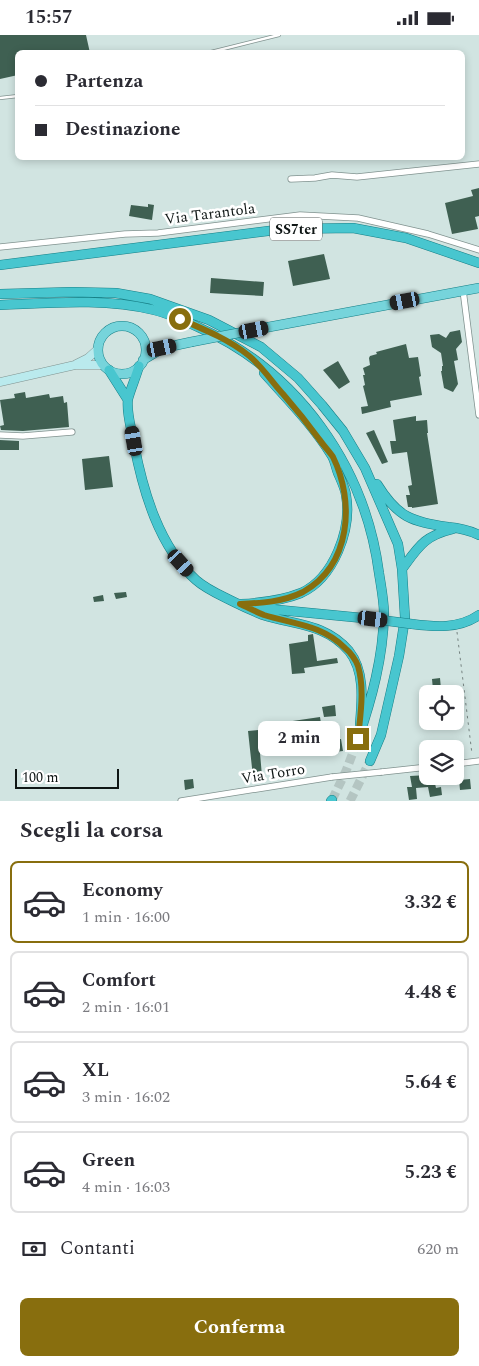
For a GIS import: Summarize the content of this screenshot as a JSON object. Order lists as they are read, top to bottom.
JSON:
{
  "streets": {
    "highway": ["SS7ter"],
    "street": ["Via Tarantola", "Via Torro"]
  },
  "scale_bar": "100 m",
  "page": {
    "status": "15:57",
    "banner": ["Partenza", "Destinazione"],
    "bubble": "2 min",
    "scale": "100 m",
    "heading": "Scegli la corsa",
    "list": [
      {
        "name": "Economy",
        "note": "1 min · 16:00",
        "value": "3.32 €"
      },
      {
        "name": "Comfort",
        "note": "2 min · 16:01",
        "value": "4.48 €"
      },
      {
        "name": "XL",
        "note": "3 min · 16:02",
        "value": "5.64 €"
      },
      {
        "name": "Green",
        "note": "4 min · 16:03",
        "value": "5.23 €"
      }
    ],
    "pay": ["Contanti", "620 m"],
    "buttons": "Conferma"
  }
}
